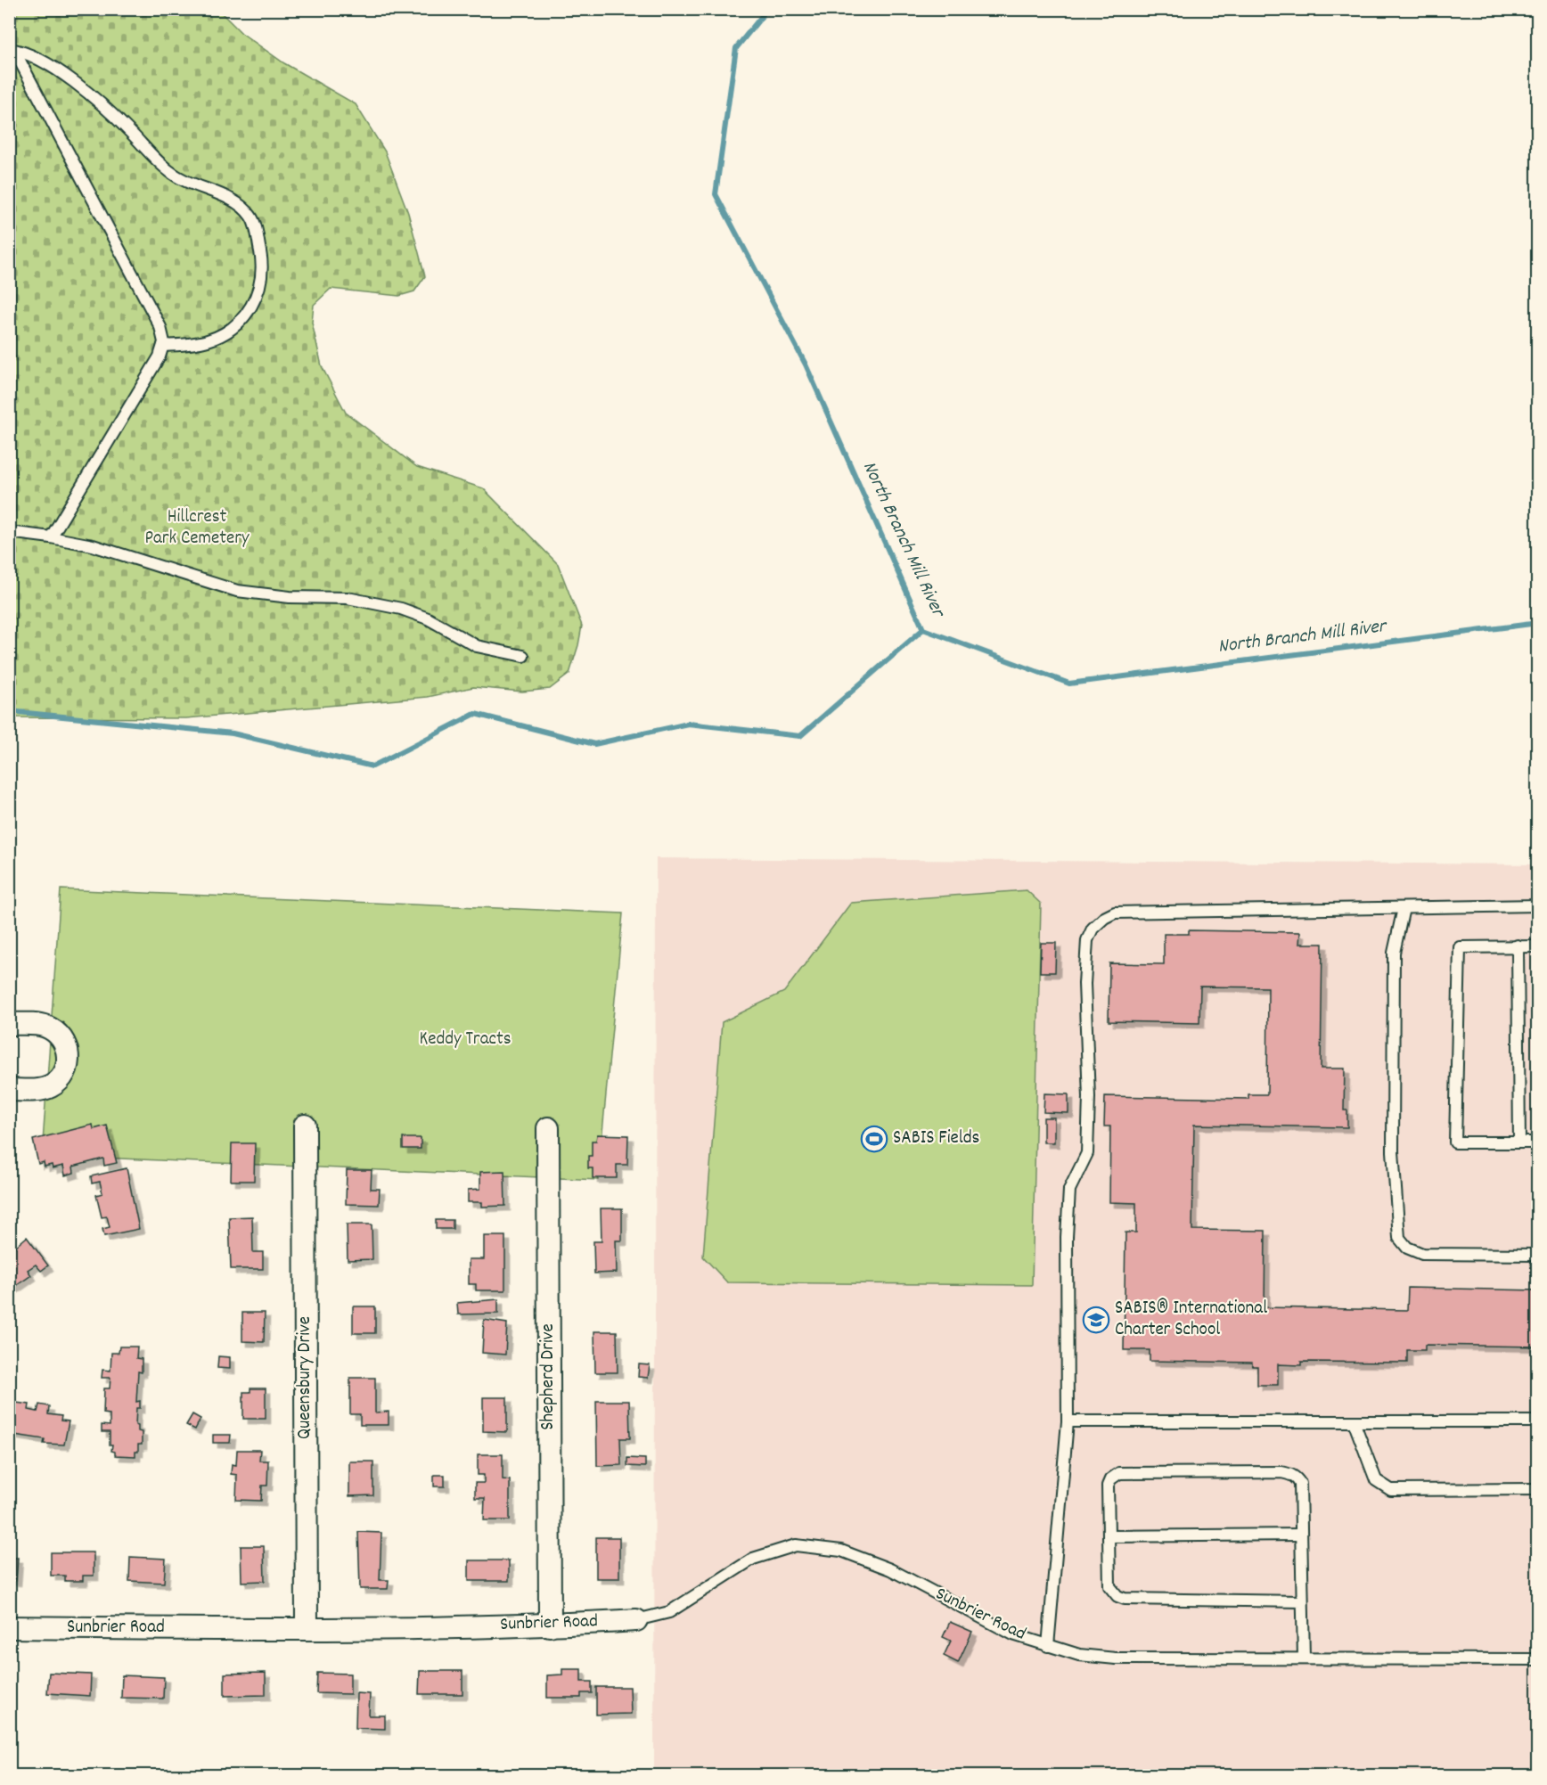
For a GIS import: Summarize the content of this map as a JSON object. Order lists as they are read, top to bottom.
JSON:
{
  "streets": {
    "street": ["Shepherd Drive", "Queensbury Drive", "Sunbrier Road"]
  },
  "crossings": [
    ["Shepherd Drive", "Sunbrier Road"],
    ["Queensbury Drive", "Sunbrier Road"]
  ],
  "water": ["North Branch Mill River"],
  "parks": ["Hillcrest Park Cemetery", "Keddy Tracts"],
  "places": {
    "sports": ["SABIS Fields"],
    "school or university": ["SABIS® International Charter School"]
  }
}
